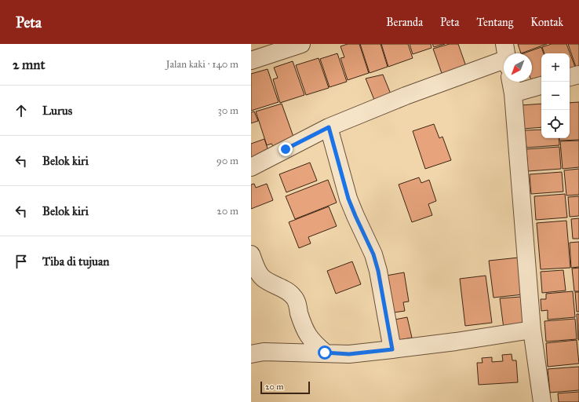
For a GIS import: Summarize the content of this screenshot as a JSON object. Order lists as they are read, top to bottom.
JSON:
{
  "scale_bar": "20 m",
  "north": "bottom left",
  "page": {
    "header": "Peta",
    "nav": [
      "Beranda",
      "Peta",
      "Tentang",
      "Kontak"
    ],
    "heading": ["2 mnt", "Jalan kaki · 140 m"],
    "map_buttons": ["+", "−"],
    "list": [
      ["Lurus", "30 m"],
      ["Belok kiri", "90 m"],
      ["Belok kiri", "20 m"],
      "Tiba di tujuan"
    ],
    "scale": "20 m"
  }
}
